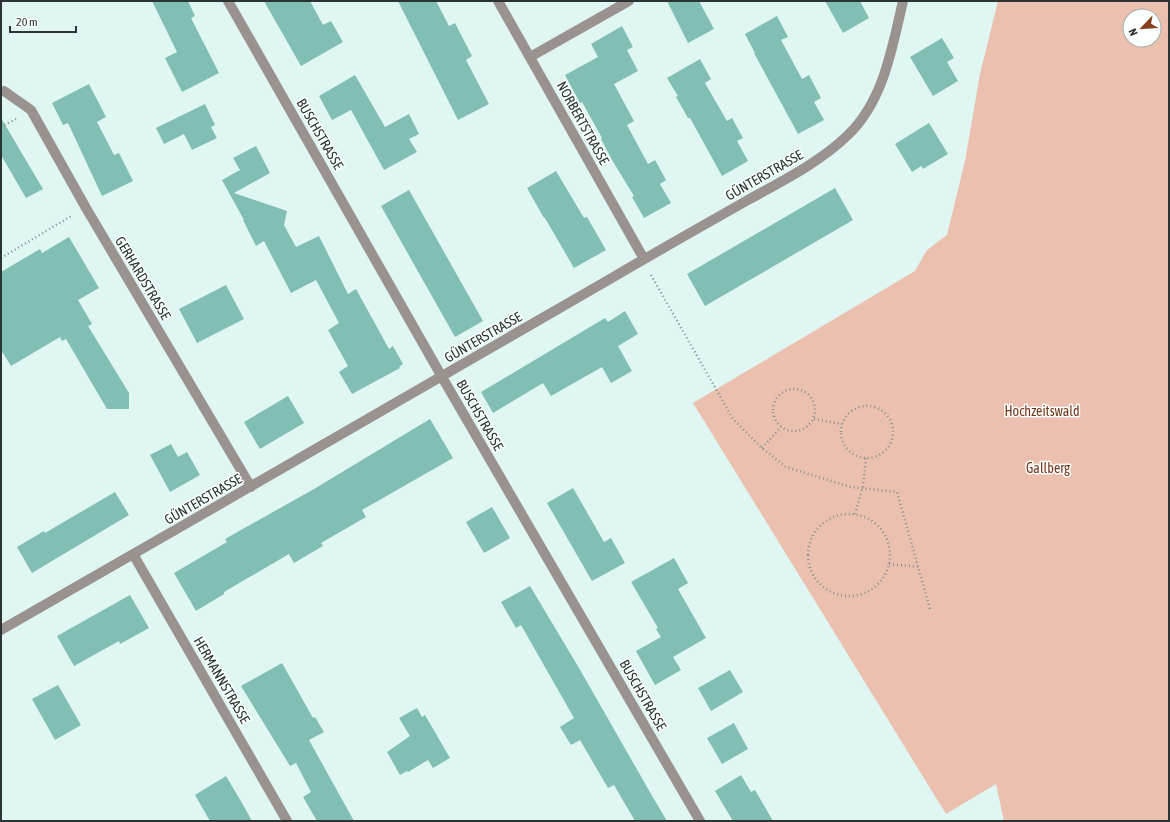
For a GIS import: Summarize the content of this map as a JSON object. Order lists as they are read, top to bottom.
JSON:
{
  "streets": {
    "street": [
      "NORBERTSTRASSE",
      "BUSCHSTRASSE",
      "GÜNTERSTRASSE",
      "GERHARDSTRASSE",
      "HERMANNSTRASSE"
    ]
  },
  "crossings": [
    ["NORBERTSTRASSE", "GÜNTERSTRASSE"],
    ["BUSCHSTRASSE", "GÜNTERSTRASSE"],
    ["GÜNTERSTRASSE", "GERHARDSTRASSE"],
    ["GÜNTERSTRASSE", "HERMANNSTRASSE"]
  ],
  "parks": ["Hochzeitswald", "Gallberg"],
  "scale_bar": "20 m",
  "north": "bottom left"
}
